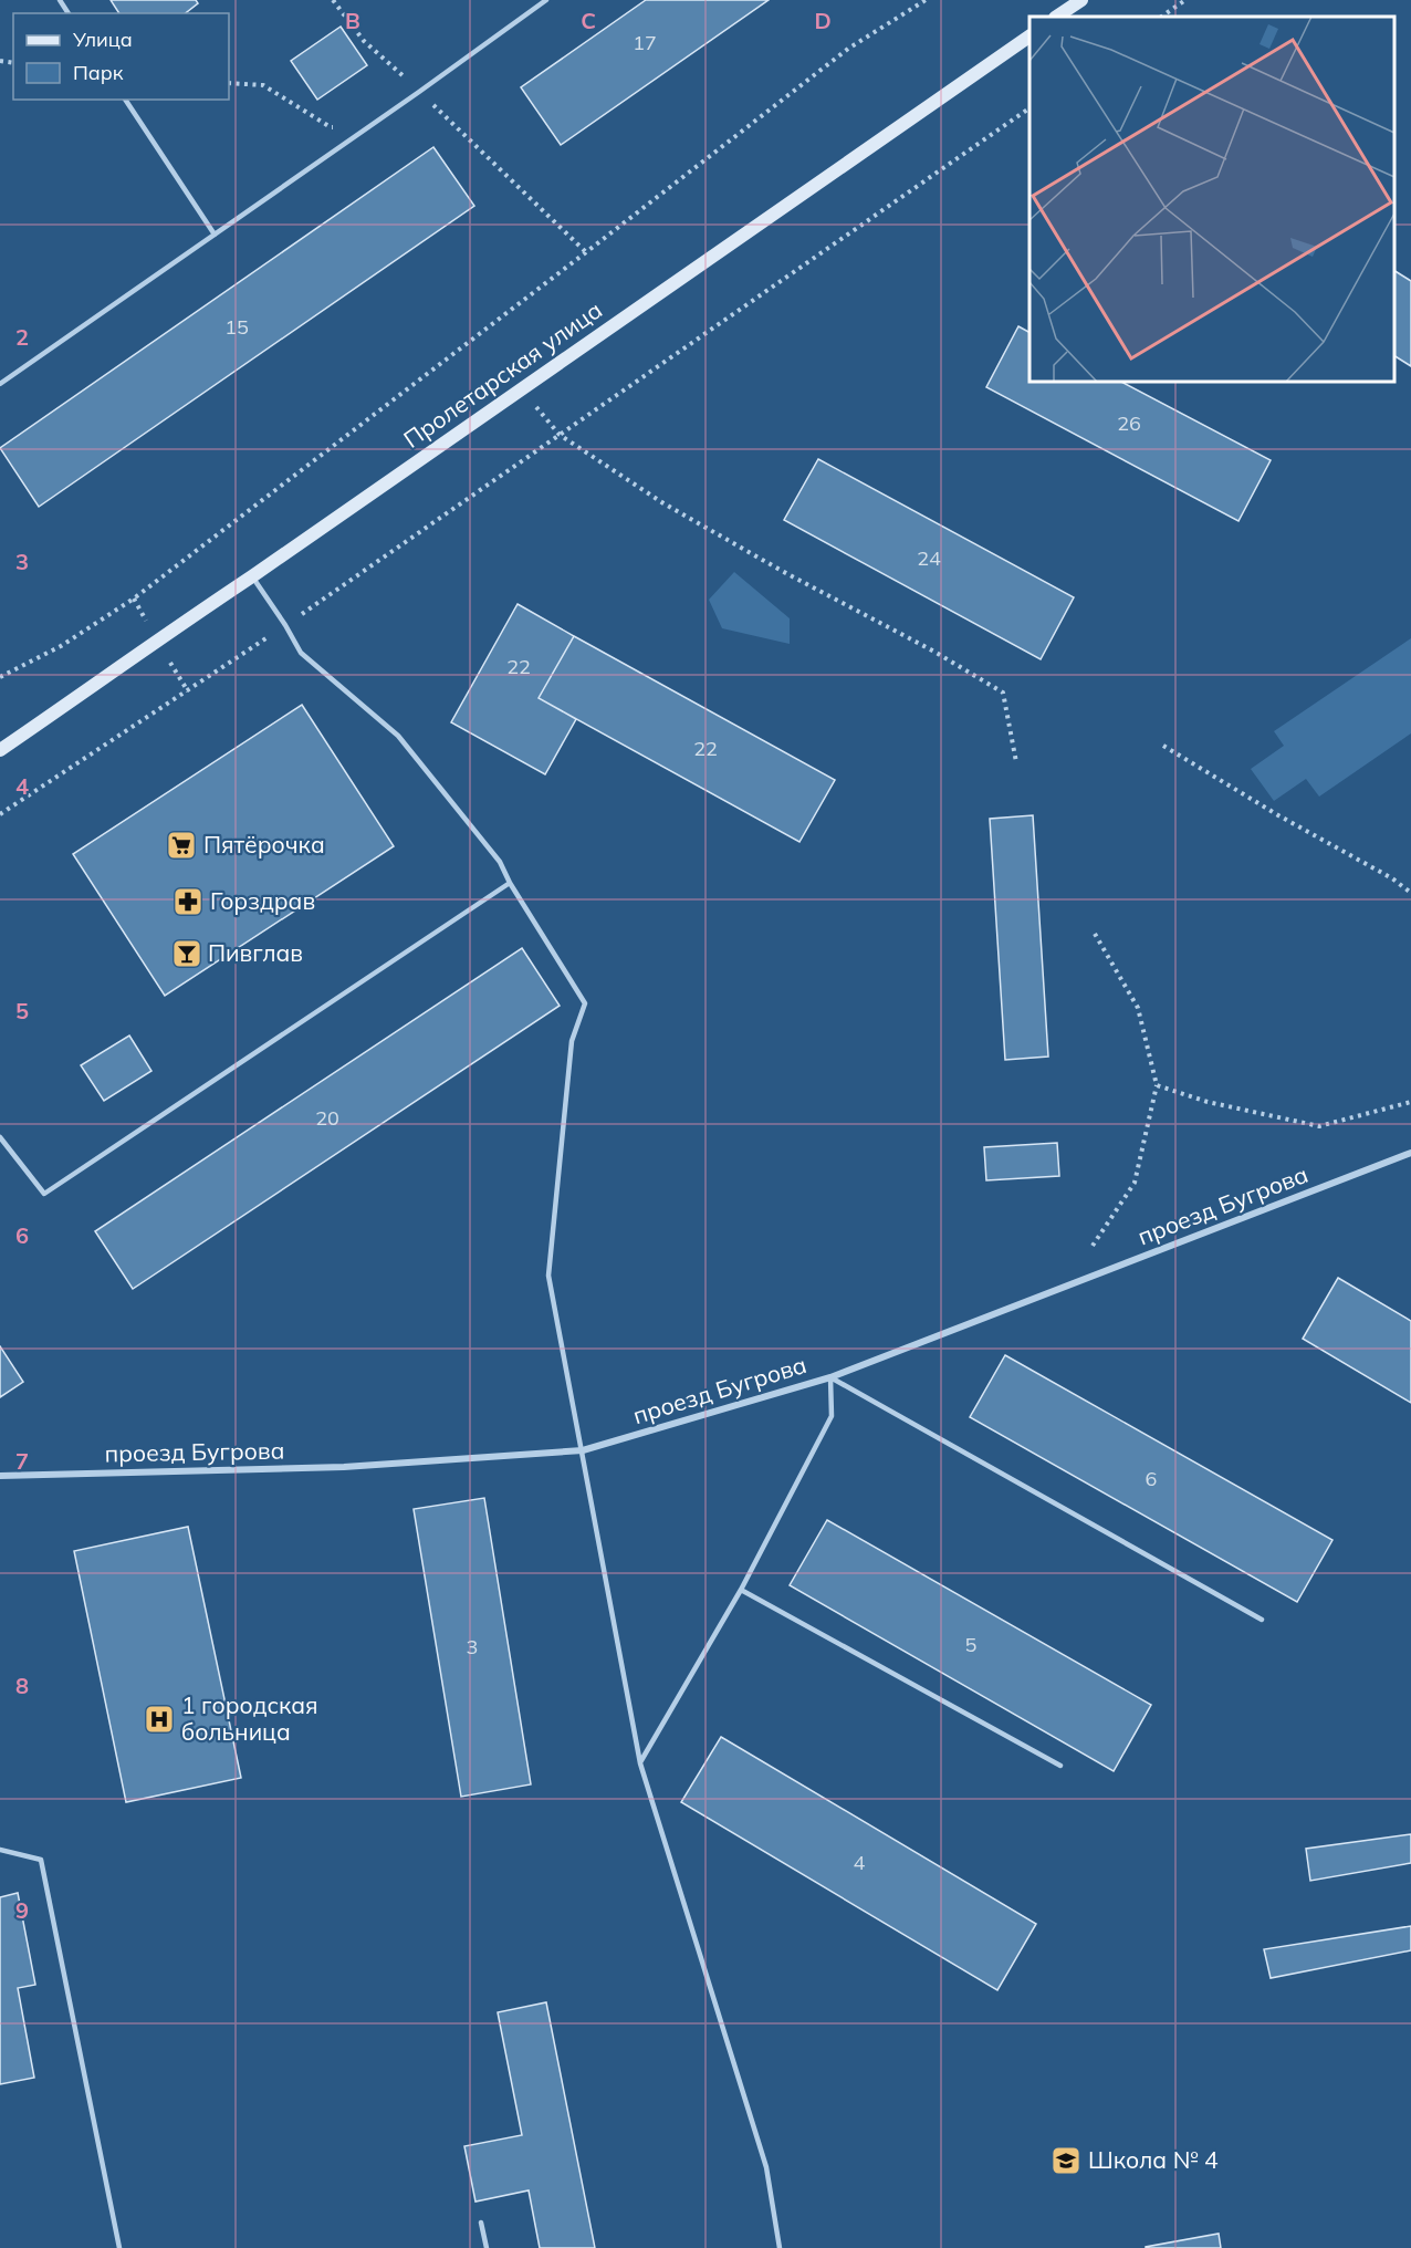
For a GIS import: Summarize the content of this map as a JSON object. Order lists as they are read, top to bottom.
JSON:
{
  "streets": {
    "main road": ["Пролетарская улица"],
    "street": ["проезд Бугрова"]
  },
  "places": {
    "supermarket": ["Пятёрочка"],
    "pharmacy": ["Горздрав"],
    "bar": ["Пивглав"],
    "hospital": ["1 городская больница"],
    "school or university": ["Школа № 4"]
  },
  "house_numbers": [
    "17",
    "15",
    "26",
    "24",
    "22",
    "22",
    "20",
    "6",
    "5",
    "3",
    "4"
  ],
  "legend": ["Улица", "Парк"],
  "grid": {
    "columns": ["B", "C", "D"],
    "rows": [
      "2",
      "3",
      "4",
      "5",
      "6",
      "7",
      "8",
      "9"
    ]
  }
}
